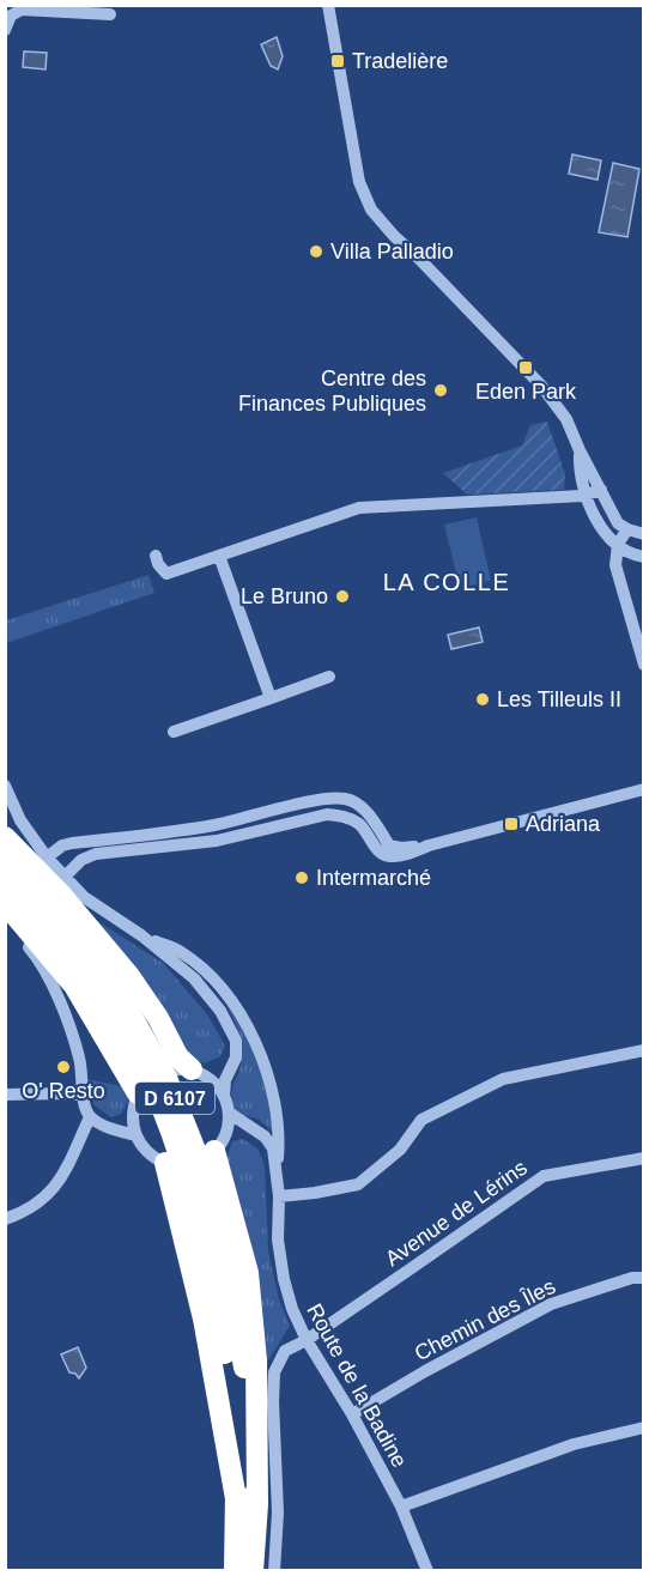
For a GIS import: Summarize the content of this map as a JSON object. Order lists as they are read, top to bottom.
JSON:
{
  "streets": {
    "highway": ["D 6107"],
    "street": ["Avenue de Lérins", "Chemin des Îles", "Route de la Badine"]
  },
  "crossings": [
    ["Avenue de Lérins", "Route de la Badine"],
    ["Chemin des Îles", "Route de la Badine"]
  ],
  "districts": ["LA COLLE"],
  "places": {
    "transit": ["Tradelière", "Eden Park", "Adriana"],
    "other": [
      "Villa Palladio",
      "Centre des Finances Publiques",
      "Le Bruno",
      "Les Tilleuls II",
      "Intermarché",
      "O' Resto"
    ]
  }
}
